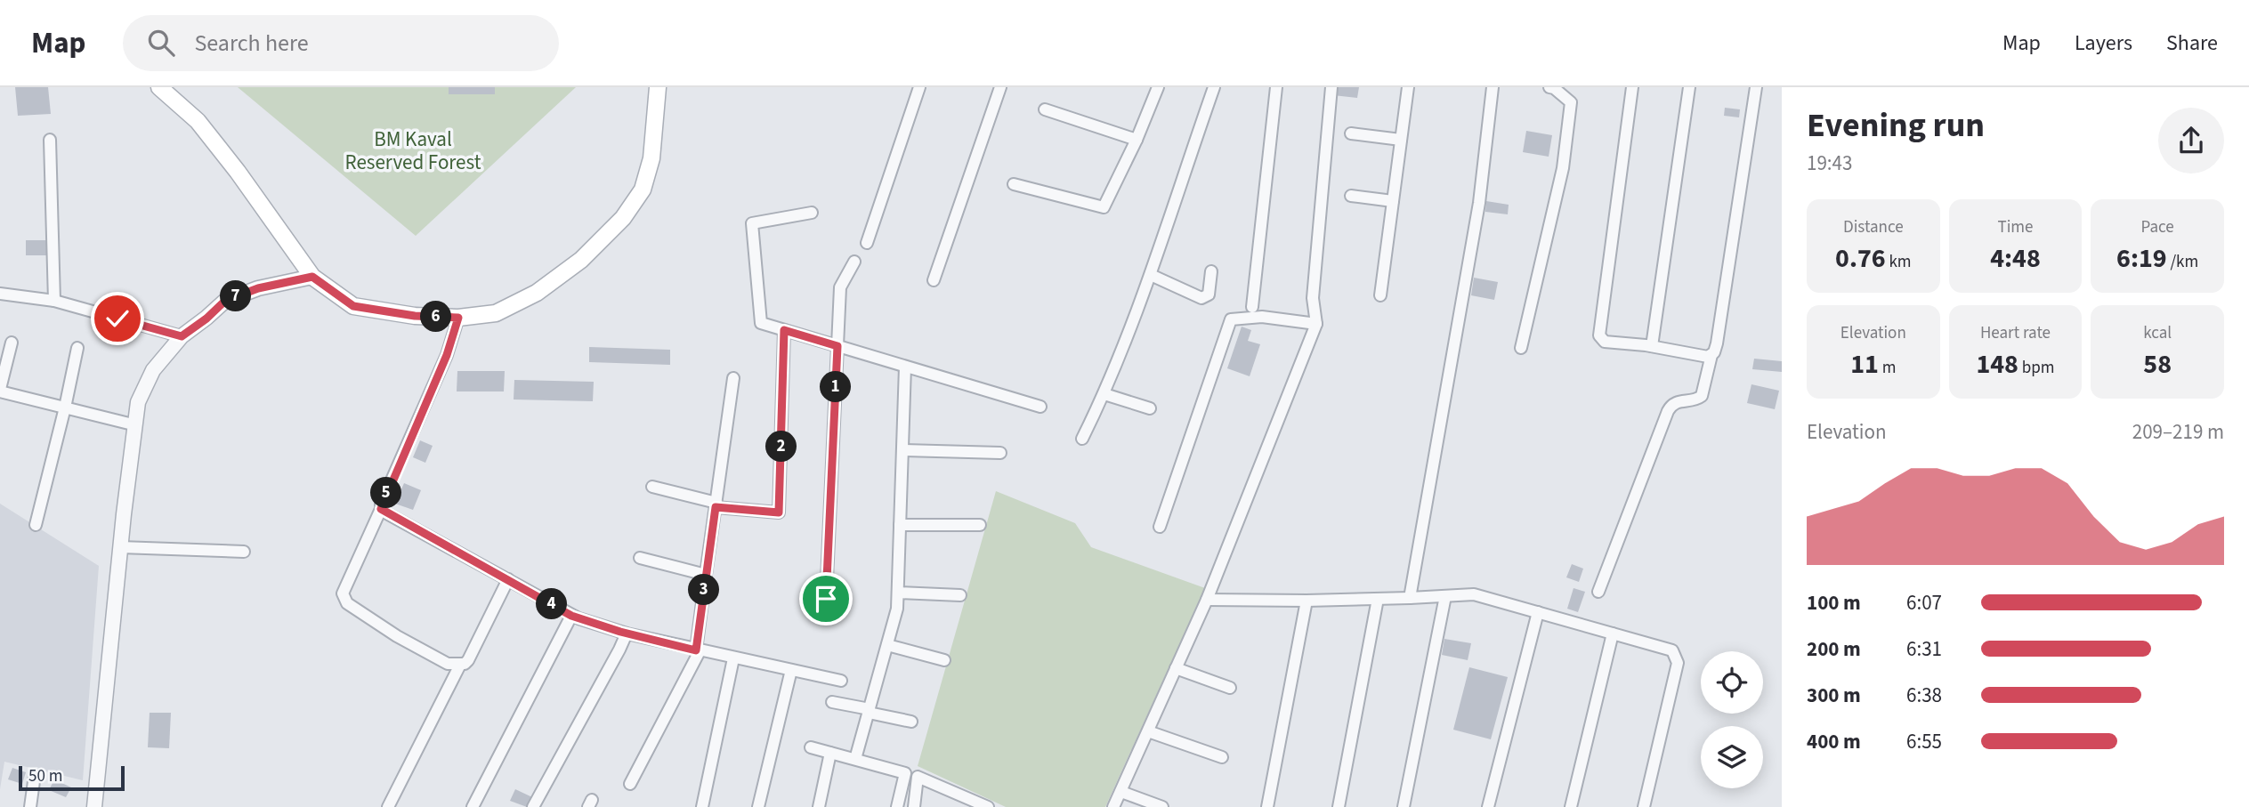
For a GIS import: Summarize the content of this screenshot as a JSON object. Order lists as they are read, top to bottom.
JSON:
{
  "parks": ["BM Kaval Reserved Forest"],
  "scale_bar": "50 m",
  "page": {
    "header": "Map",
    "search": "Search here",
    "nav": ["Map", "Layers", "Share"],
    "heading": ["Evening run", "19:43"],
    "stats": [
      ["Distance", "0.76 km"],
      ["Time", "4:48"],
      ["Pace", "6:19 /km"],
      ["Elevation", "11 m"],
      ["Heart rate", "148 bpm"],
      ["kcal", "58"]
    ],
    "pins": [
      "7",
      "6",
      "1",
      "2",
      "5",
      "3",
      "4"
    ],
    "chart": ["Elevation", "209–219 m"],
    "list": [
      {
        "name": "100 m",
        "note": "6:07"
      },
      {
        "name": "200 m",
        "note": "6:31"
      },
      {
        "name": "300 m",
        "note": "6:38"
      },
      {
        "name": "400 m",
        "note": "6:55"
      }
    ],
    "scale": "50 m"
  }
}
